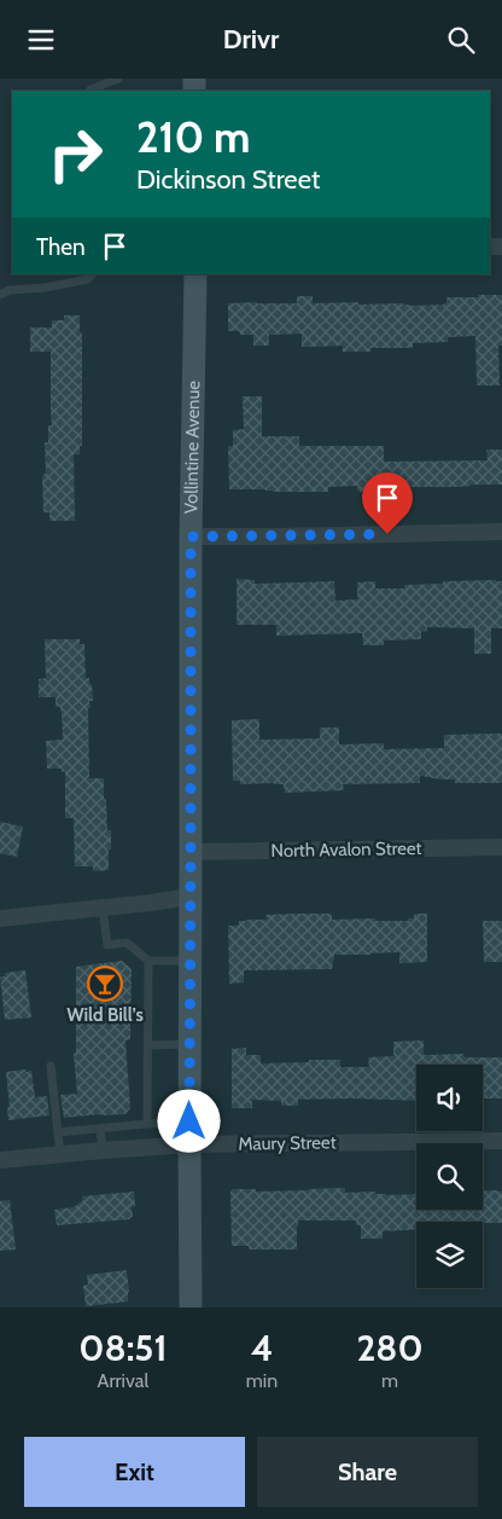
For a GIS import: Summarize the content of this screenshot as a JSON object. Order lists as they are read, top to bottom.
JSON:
{
  "streets": {
    "street": ["Vollintine Avenue", "North Avalon Street", "Maury Street"]
  },
  "crossings": [
    ["Vollintine Avenue", "North Avalon Street"],
    ["Vollintine Avenue", "Maury Street"]
  ],
  "places": {
    "bar": ["Wild Bill’s"]
  },
  "page": {
    "header": "Drivr",
    "turn": ["210 m", "Dickinson Street"],
    "then": "Then",
    "eta": [
      "08:51",
      "Arrival",
      "4",
      "min",
      "280",
      "m"
    ],
    "buttons": ["Exit", "Share"]
  }
}
